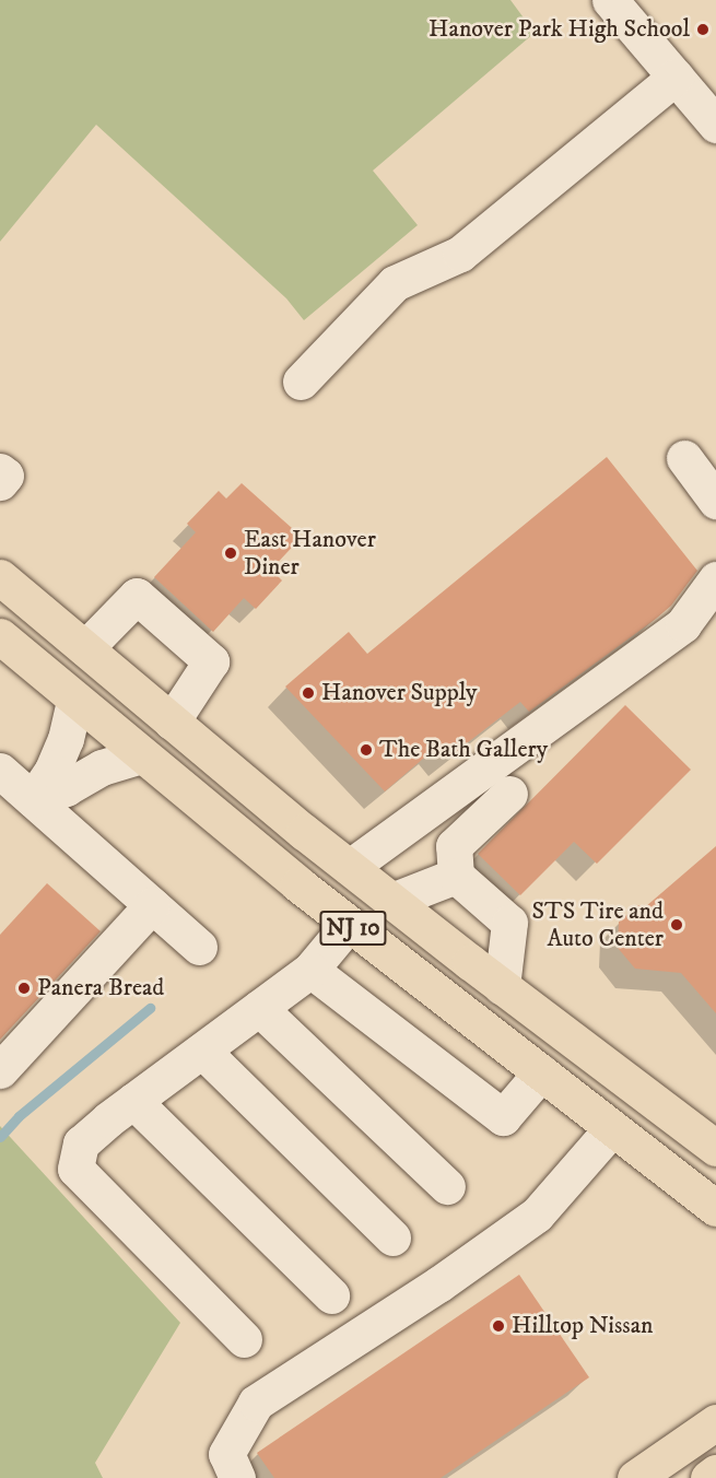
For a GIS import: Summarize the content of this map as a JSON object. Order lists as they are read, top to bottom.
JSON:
{
  "streets": {
    "main road": ["NJ 10"]
  },
  "places": [
    "Hanover Park High School",
    "East Hanover Diner",
    "Hanover Supply",
    "The Bath Gallery",
    "STS Tire and Auto Center",
    "Panera Bread",
    "Hilltop Nissan"
  ]
}
